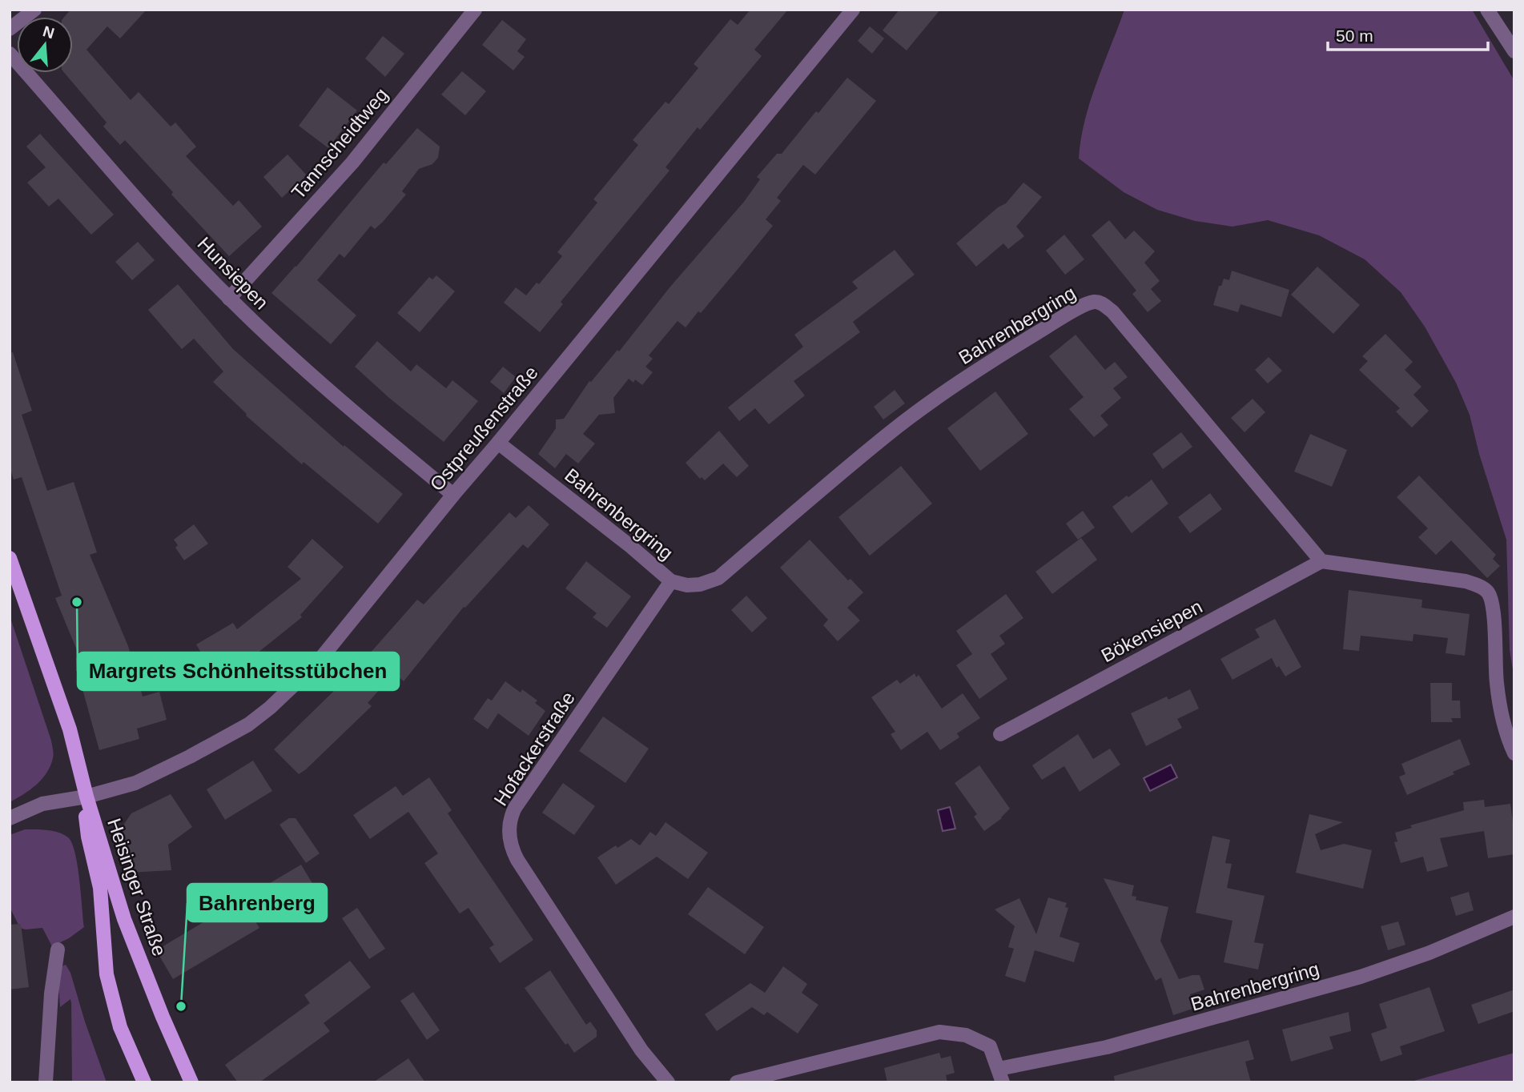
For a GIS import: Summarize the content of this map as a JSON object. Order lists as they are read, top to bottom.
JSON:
{
  "streets": {
    "main road": ["Heisinger Straße"],
    "street": [
      "Tannscheidtweg",
      "Hunsiepen",
      "Bahrenbergring",
      "Ostpreußenstraße",
      "Bökensiepen",
      "Hofackerstraße"
    ]
  },
  "crossings": [
    ["Tannscheidtweg", "Hunsiepen"],
    ["Hunsiepen", "Ostpreußenstraße"],
    ["Bahrenbergring", "Ostpreußenstraße"],
    ["Bahrenbergring", "Bökensiepen"],
    ["Bahrenbergring", "Hofackerstraße"],
    ["Ostpreußenstraße", "Heisinger Straße"]
  ],
  "places": ["Margrets Schönheitsstübchen", "Bahrenberg"],
  "scale_bar": "50 m",
  "north": "top"
}
